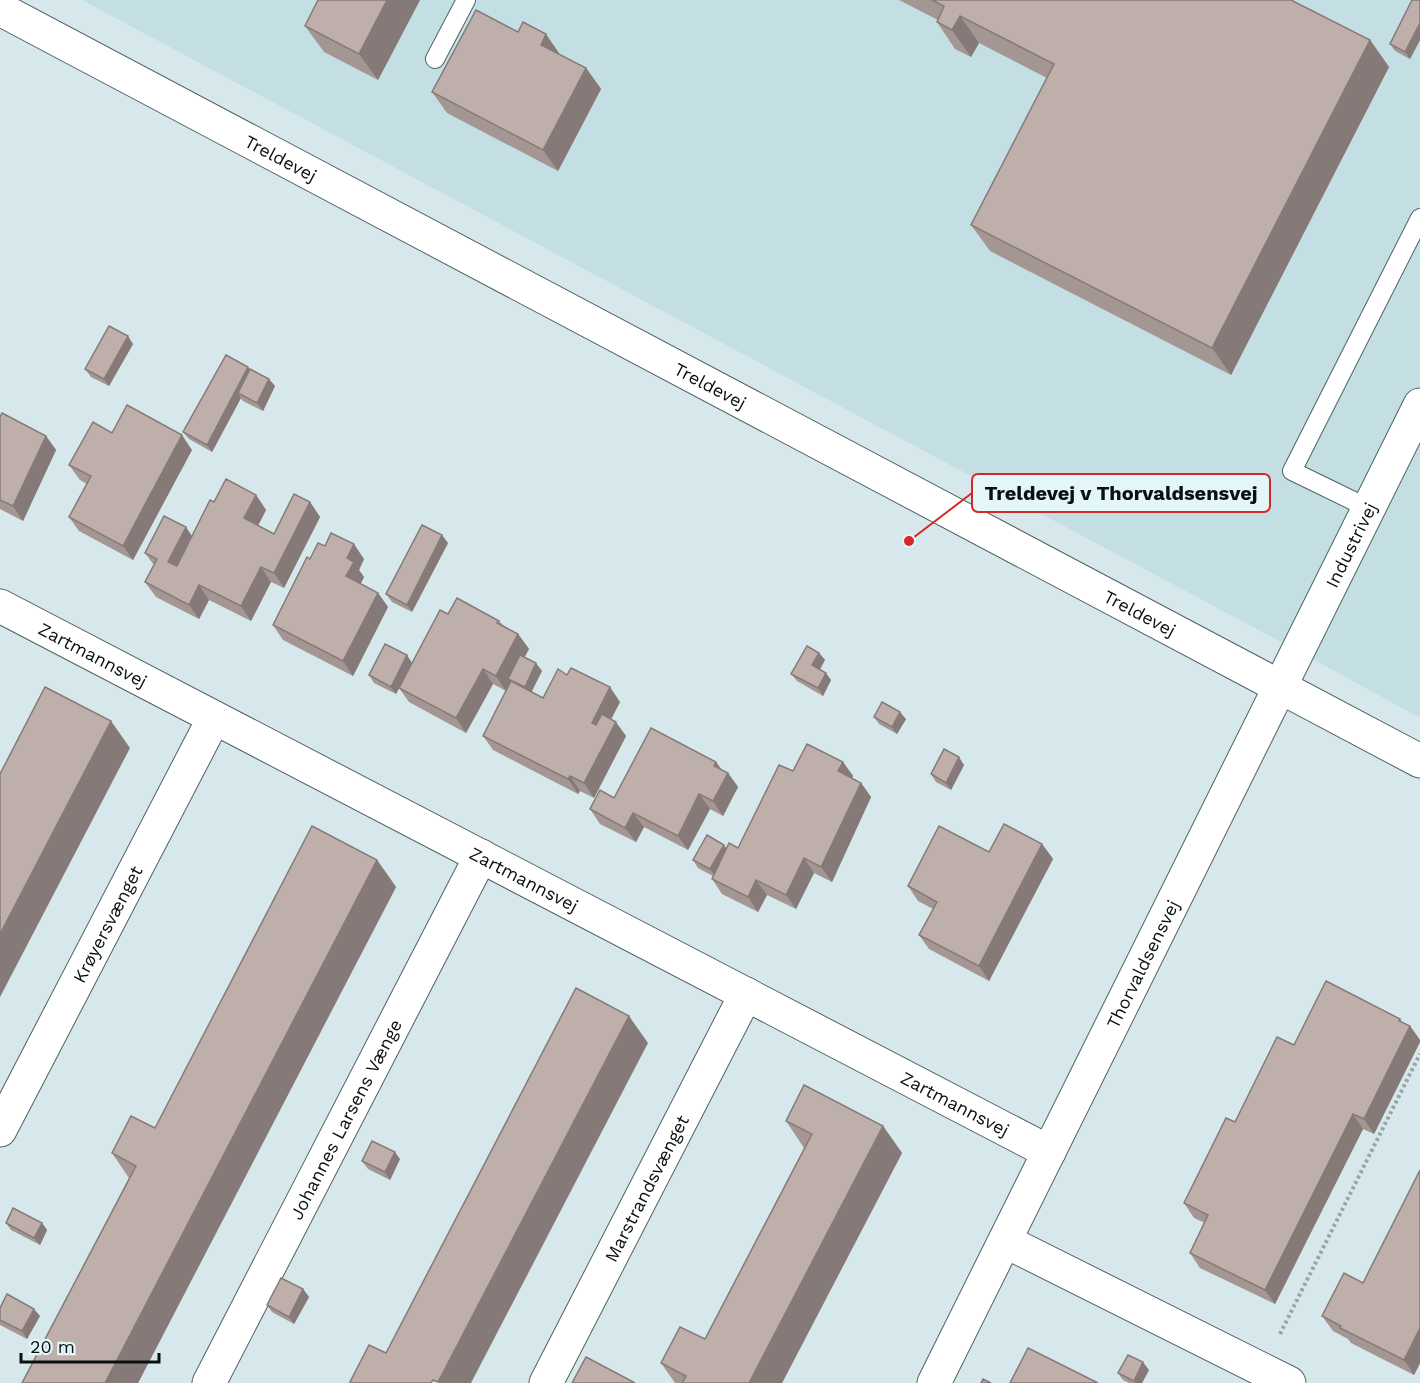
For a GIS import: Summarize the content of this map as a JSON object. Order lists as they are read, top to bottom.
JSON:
{
  "streets": {
    "street": [
      "Treldevej",
      "Industrivej",
      "Zartmannsvej",
      "Krøyersvænget",
      "Thorvaldsensvej",
      "Johannes Larsens Vænge",
      "Marstrandsvænget"
    ]
  },
  "crossings": [
    ["Treldevej", "Industrivej"],
    ["Treldevej", "Thorvaldsensvej"],
    ["Industrivej", "Thorvaldsensvej"],
    ["Zartmannsvej", "Krøyersvænget"],
    ["Zartmannsvej", "Thorvaldsensvej"],
    ["Zartmannsvej", "Johannes Larsens Vænge"],
    ["Zartmannsvej", "Marstrandsvænget"]
  ],
  "places": ["Treldevej v Thorvaldsensvej"],
  "scale_bar": "20 m"
}
